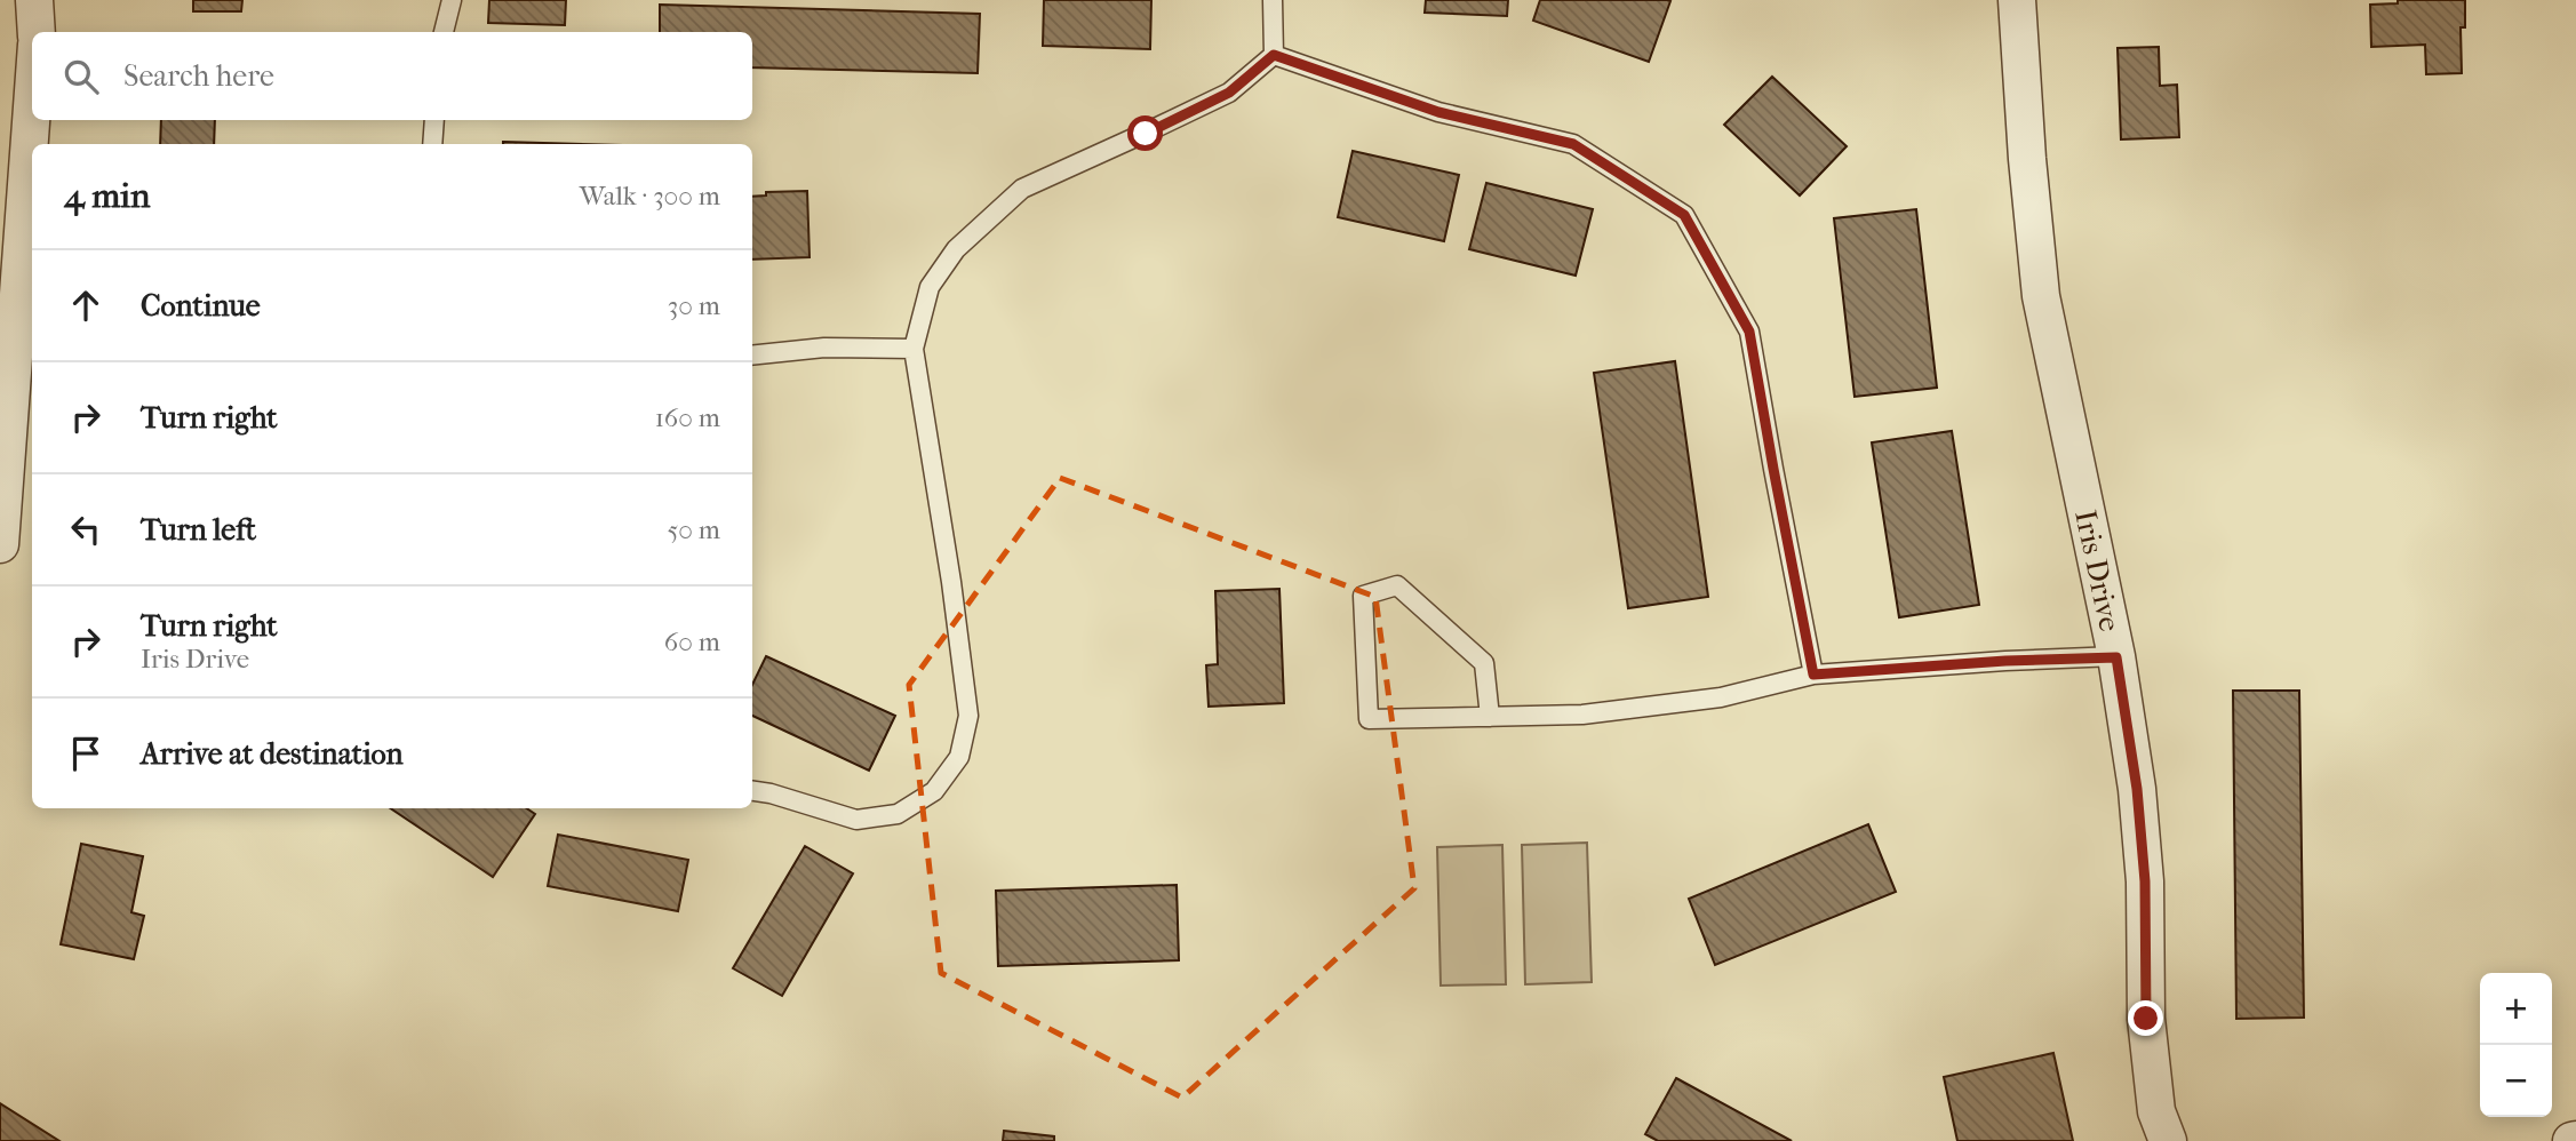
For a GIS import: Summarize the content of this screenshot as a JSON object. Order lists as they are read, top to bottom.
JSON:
{
  "streets": {
    "street": ["Iris Drive"]
  },
  "page": {
    "search": "Search here",
    "heading": ["4 min", "Walk · 300 m"],
    "list": [
      ["Continue", "30 m"],
      ["Turn right", "160 m"],
      ["Turn left", "50 m"],
      ["Turn right", "Iris Drive", "60 m"],
      "Arrive at destination"
    ],
    "map_buttons": ["+", "−"]
  }
}
